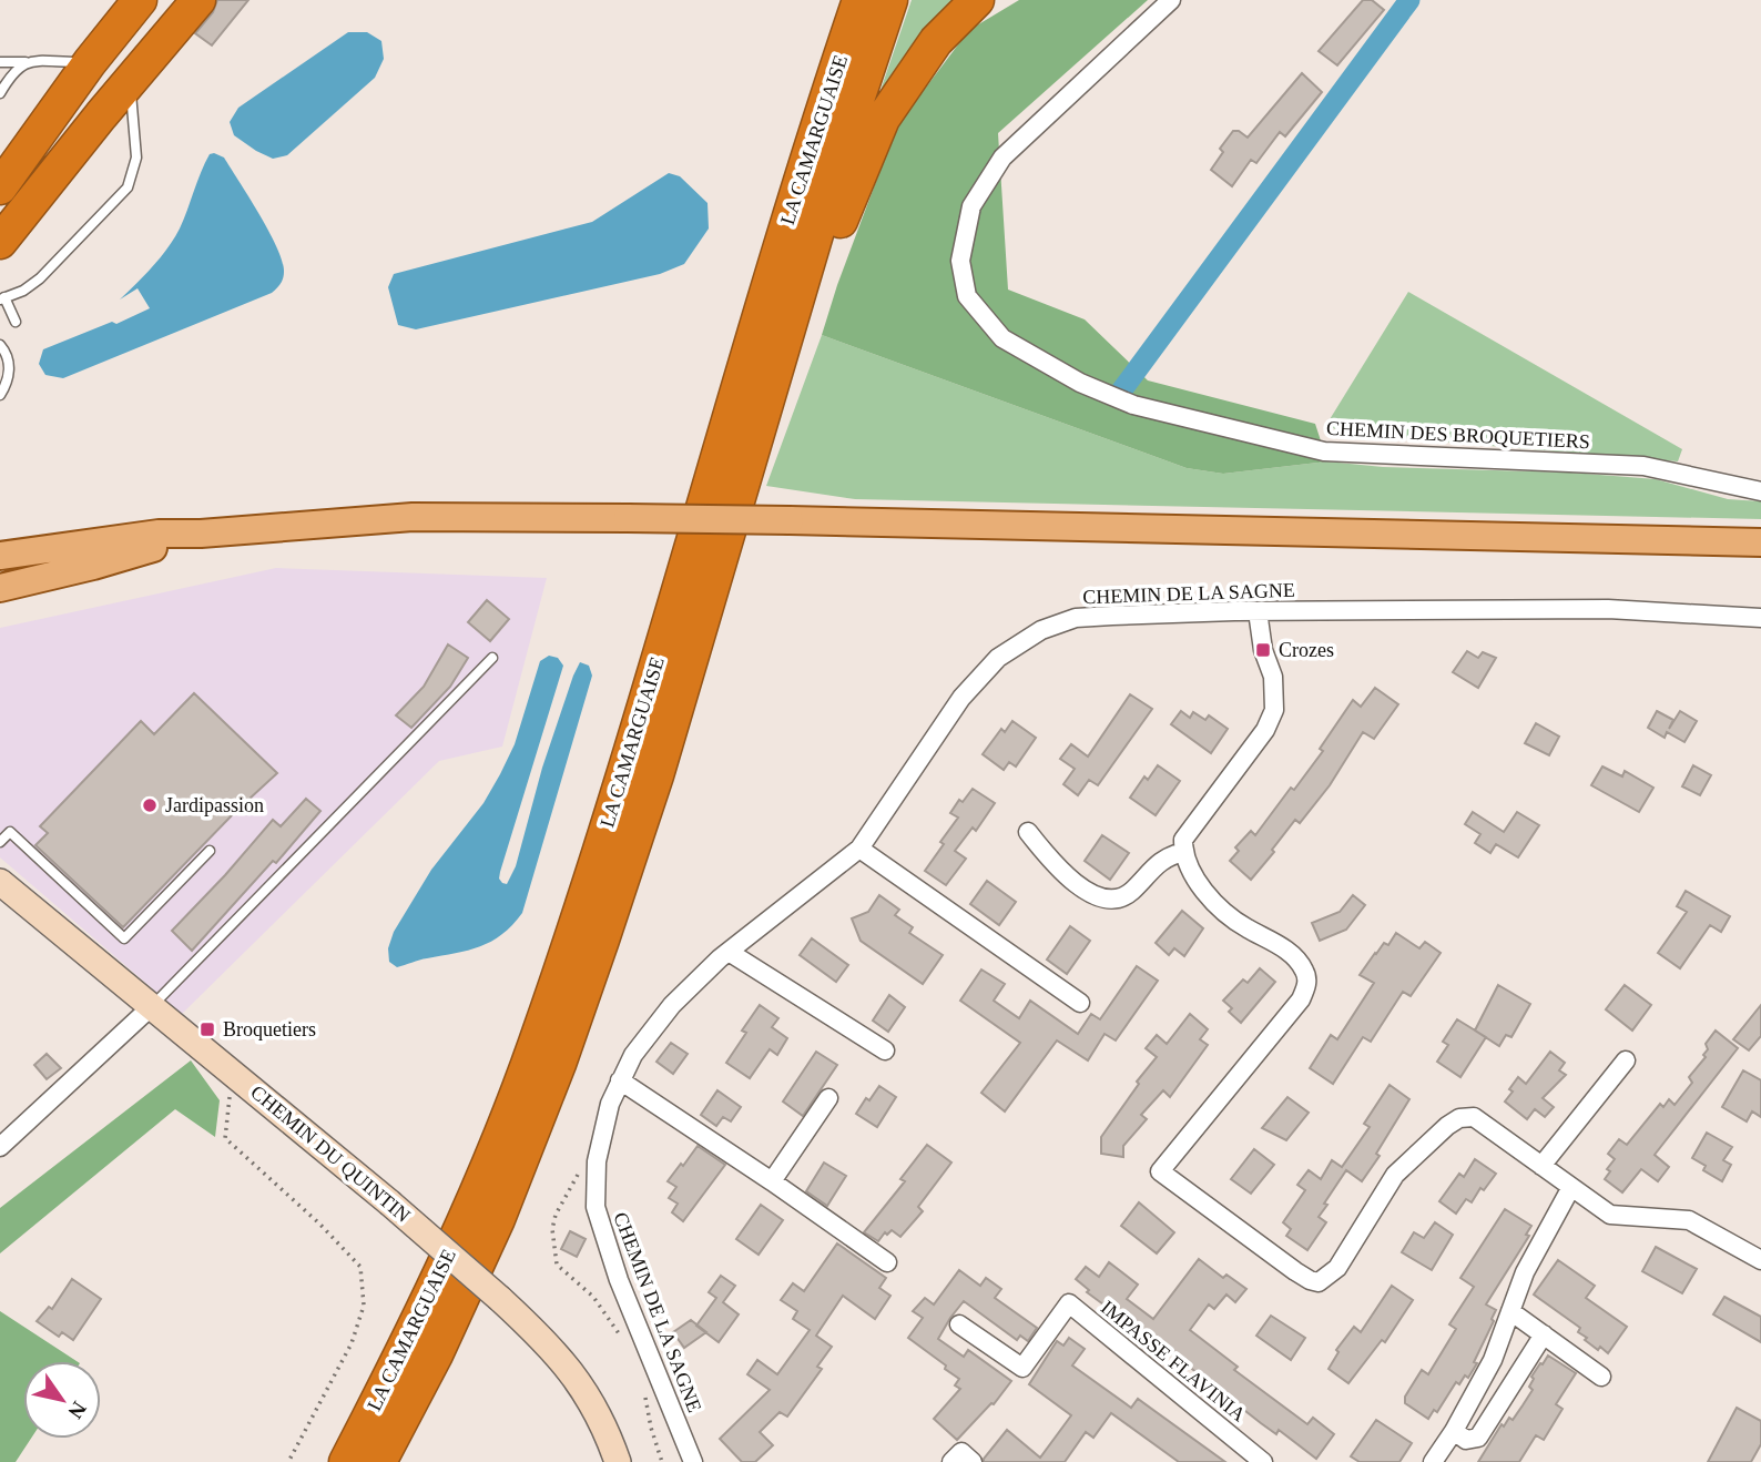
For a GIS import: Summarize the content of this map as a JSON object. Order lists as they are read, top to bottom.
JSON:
{
  "streets": {
    "highway": ["LA CAMARGUAISE"],
    "street": [
      "CHEMIN DES BROQUETIERS",
      "CHEMIN DE LA SAGNE",
      "CHEMIN DU QUINTIN",
      "IMPASSE FLAVINIA"
    ]
  },
  "places": {
    "transit": ["Crozes", "Broquetiers"],
    "other": ["Jardipassion"]
  },
  "north": "bottom right"
}
